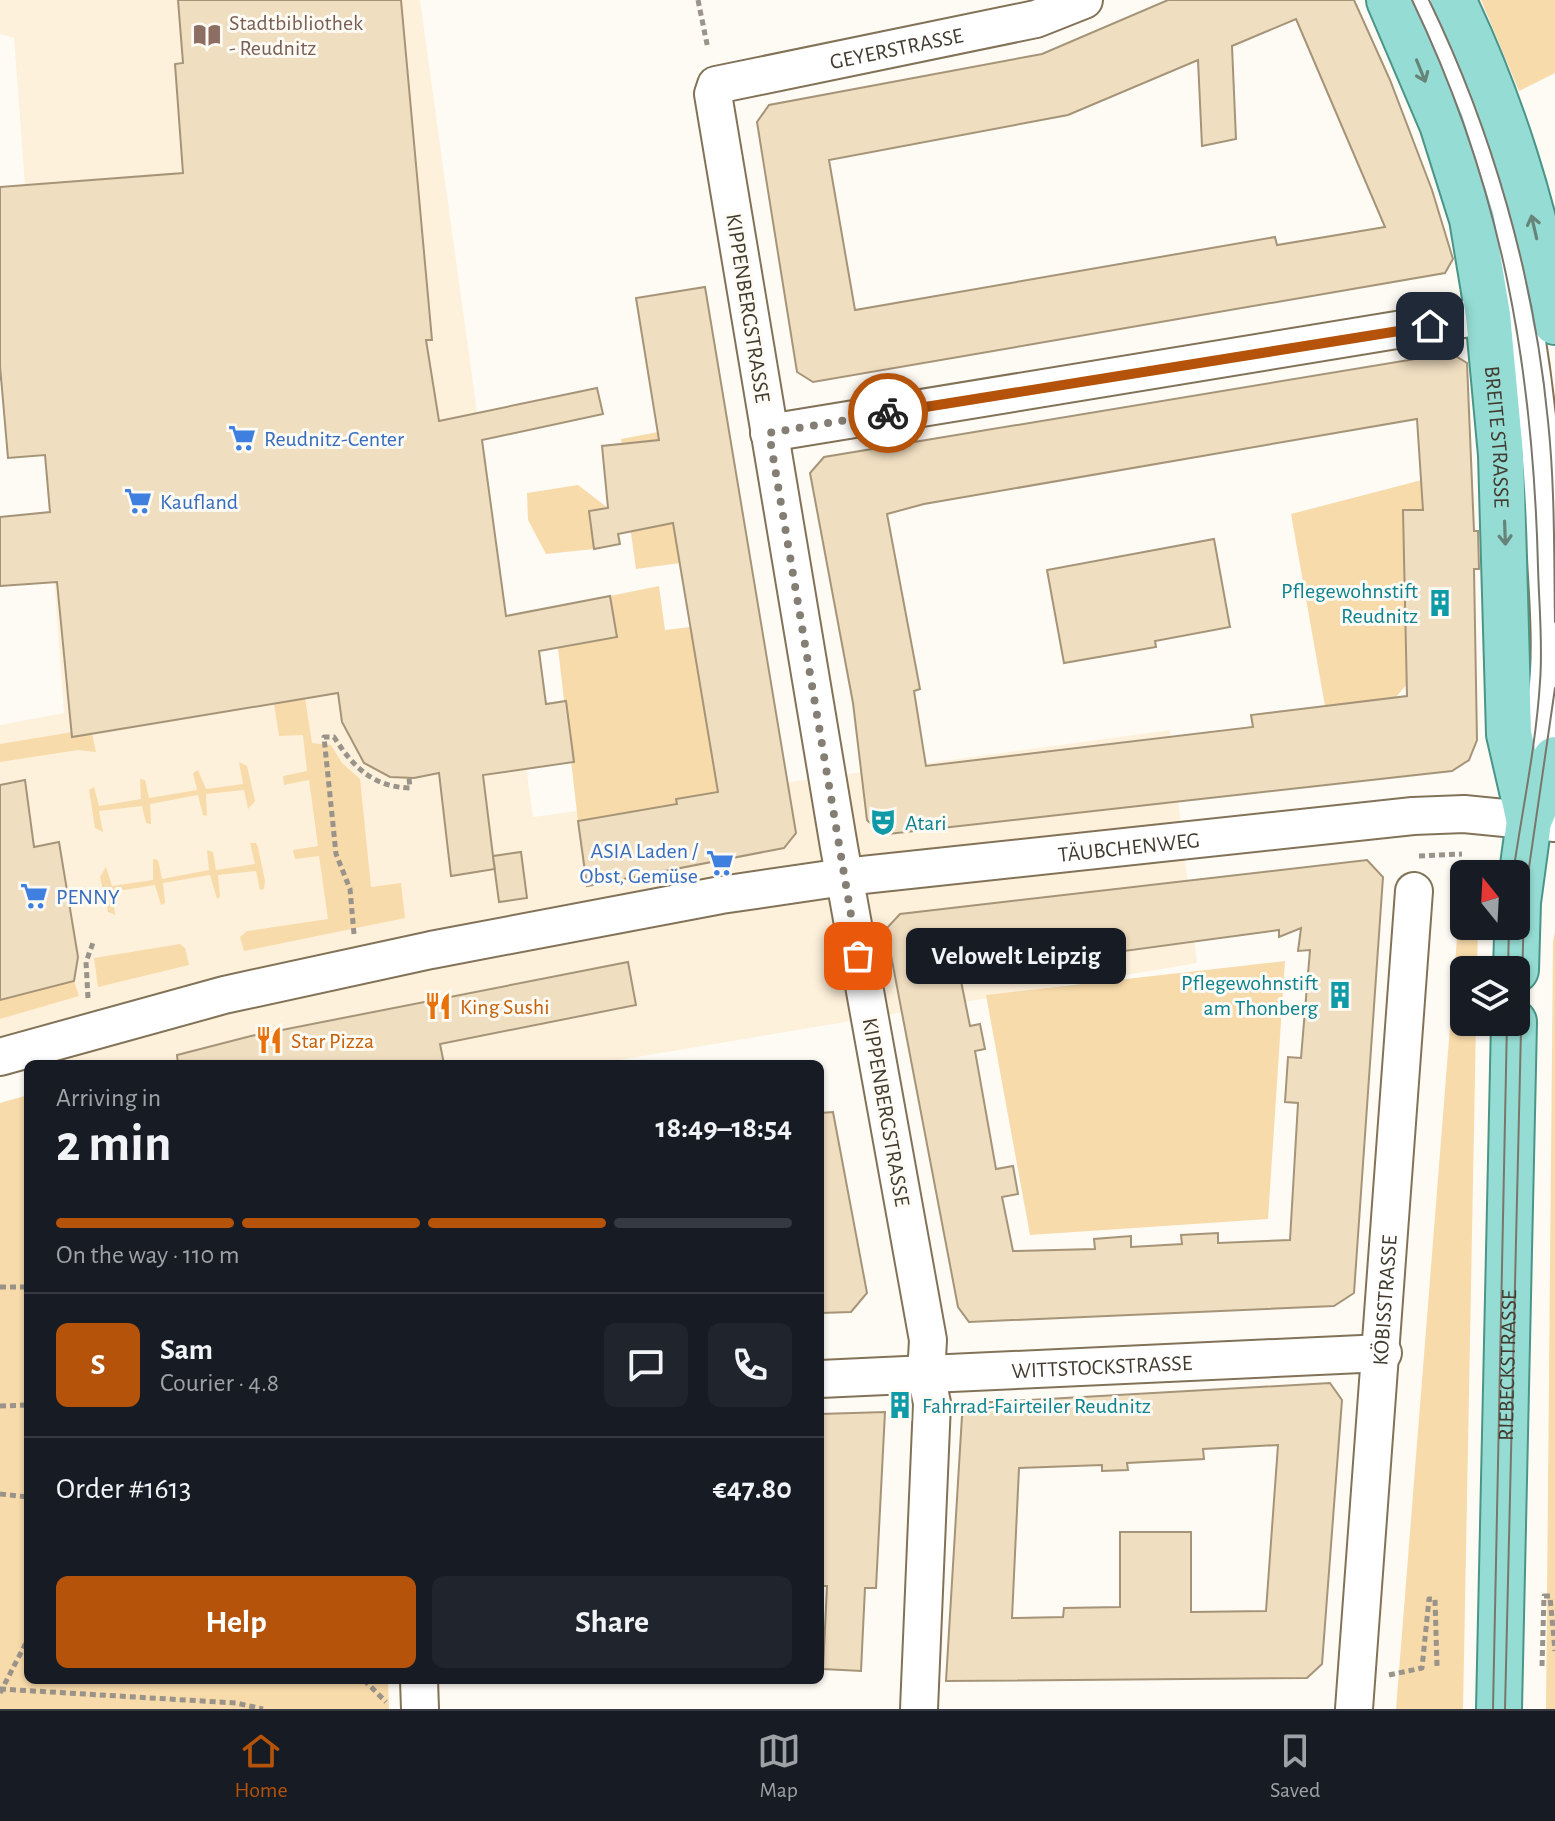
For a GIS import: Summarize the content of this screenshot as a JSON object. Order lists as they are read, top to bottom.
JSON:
{
  "streets": {
    "main road": ["BREITE STRASSE", "RIEBECKSTRASSE"],
    "street": [
      "GEYERSTRASSE",
      "KIPPENBERGSTRASSE",
      "TÄUBCHENWEG",
      "KÖBISSTRASSE",
      "WITTSTOCKSTRASSE"
    ]
  },
  "crossings": [
    ["GEYERSTRASSE", "KIPPENBERGSTRASSE"],
    ["KIPPENBERGSTRASSE", "TÄUBCHENWEG"],
    ["KIPPENBERGSTRASSE", "WITTSTOCKSTRASSE"],
    ["BREITE STRASSE", "TÄUBCHENWEG"],
    ["KÖBISSTRASSE", "WITTSTOCKSTRASSE"]
  ],
  "places": {
    "library": ["Stadtbibliothek - Reudnitz"],
    "supermarket": [
      "Reudnitz-Center",
      "Kaufland",
      "ASIA Laden / Obst, Gemüse",
      "PENNY"
    ],
    "building": ["Pflegewohnstift Reudnitz", "Pflegewohnstift am Thonberg", "Fahrrad-Fairteiler Reudnitz"],
    "theatre": ["Atari"],
    "other": ["Velowelt Leipzig"],
    "restaurant": ["King Sushi", "Star Pizza"]
  },
  "north": "top",
  "page": {
    "bubble": "Velowelt Leipzig",
    "heading": ["2 min", "Arriving in", "18:49–18:54"],
    "panel": [
      "Sam",
      "Courier · 4.8",
      "Order #1613",
      "€47.80"
    ],
    "bar": "On the way · 110 m",
    "round": "S",
    "buttons": ["Help", "Share"],
    "tabs": ["Home", "Map", "Saved"]
  }
}
